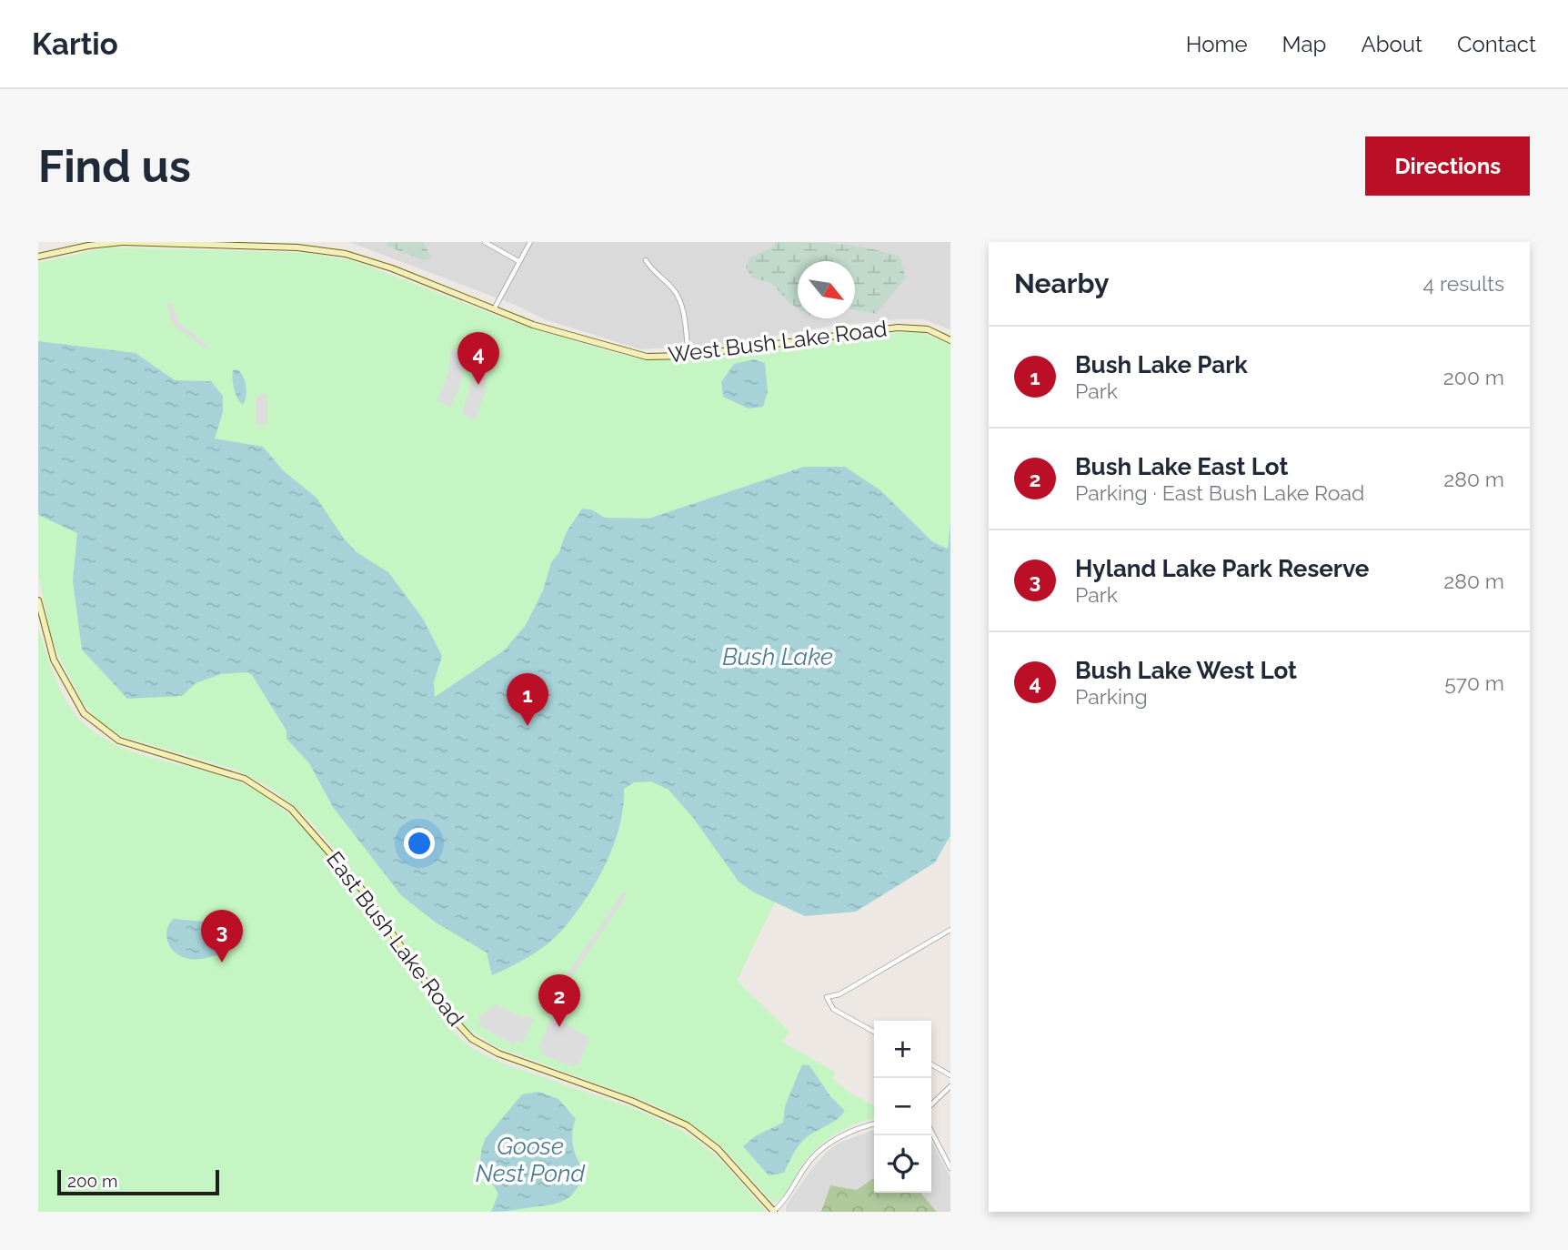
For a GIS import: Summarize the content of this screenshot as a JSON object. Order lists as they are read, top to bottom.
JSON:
{
  "streets": {
    "street": ["West Bush Lake Road", "East Bush Lake Road"]
  },
  "water": ["Bush Lake", "Goose Nest Pond"],
  "scale_bar": "200 m",
  "north": "bottom right",
  "page": {
    "header": "Kartio",
    "nav": [
      "Home",
      "Map",
      "About",
      "Contact"
    ],
    "buttons": "Directions",
    "title": "Find us",
    "heading": ["Nearby", "4 results"],
    "list": [
      {
        "mark": "1",
        "name": "Bush Lake Park",
        "note": "Park",
        "value": "200 m"
      },
      {
        "mark": "2",
        "name": "Bush Lake East Lot",
        "note": "Parking · East Bush Lake Road",
        "value": "280 m"
      },
      {
        "mark": "3",
        "name": "Hyland Lake Park Reserve",
        "note": "Park",
        "value": "280 m"
      },
      {
        "mark": "4",
        "name": "Bush Lake West Lot",
        "note": "Parking",
        "value": "570 m"
      }
    ],
    "pins": [
      "4",
      "1",
      "3",
      "2"
    ],
    "map_buttons": ["+", "−"],
    "scale": "200 m"
  }
}
